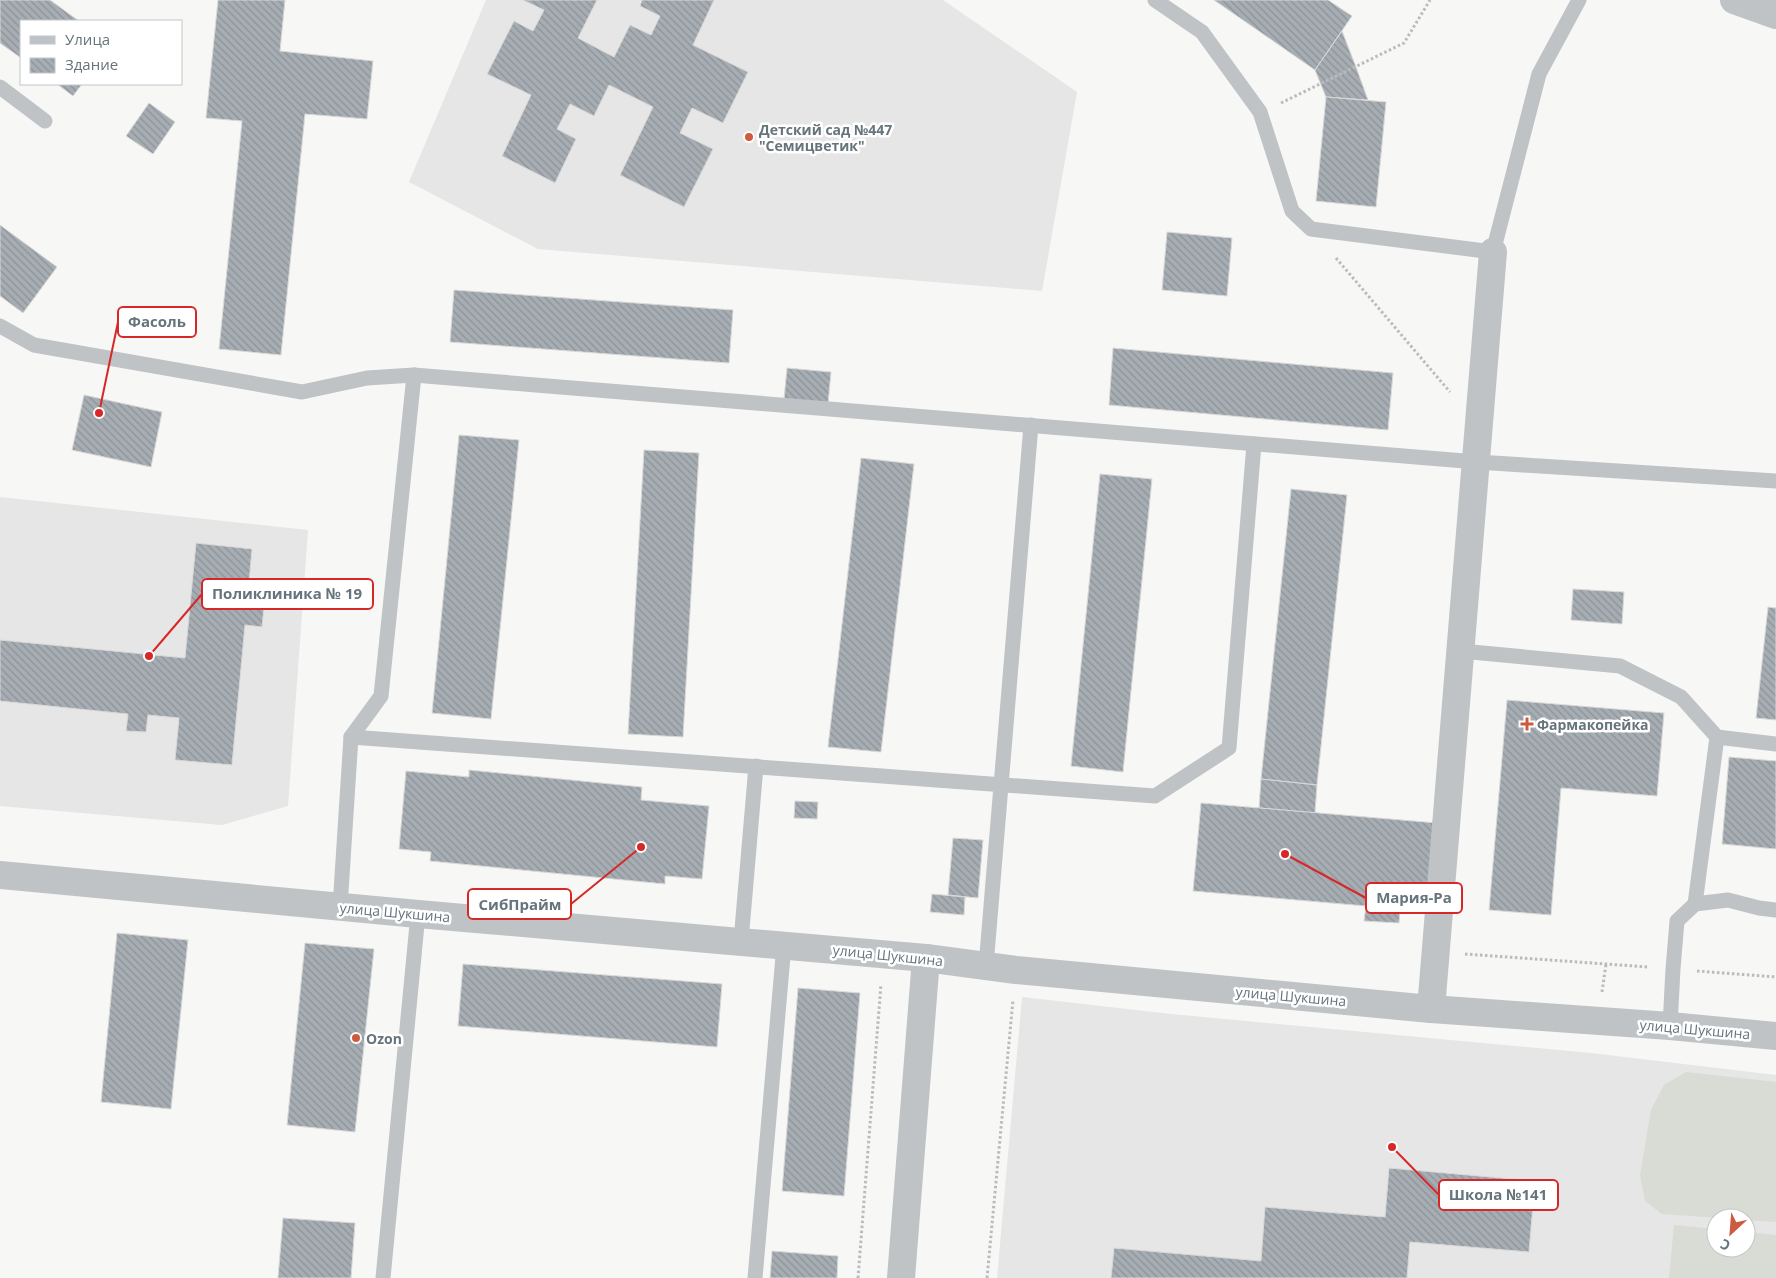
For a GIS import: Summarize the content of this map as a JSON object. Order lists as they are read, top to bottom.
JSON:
{
  "streets": {
    "street": ["улица Шукшина"]
  },
  "places": {
    "other": [
      "Детский сад №447 \"Семицветик\"",
      "Фасоль",
      "Поликлиника № 19",
      "СибПрайм",
      "Мария-Ра",
      "Ozon",
      "Школа №141"
    ],
    "health": ["Фармакопейка"]
  },
  "legend": ["Улица", "Здание"],
  "north": "bottom left"
}
